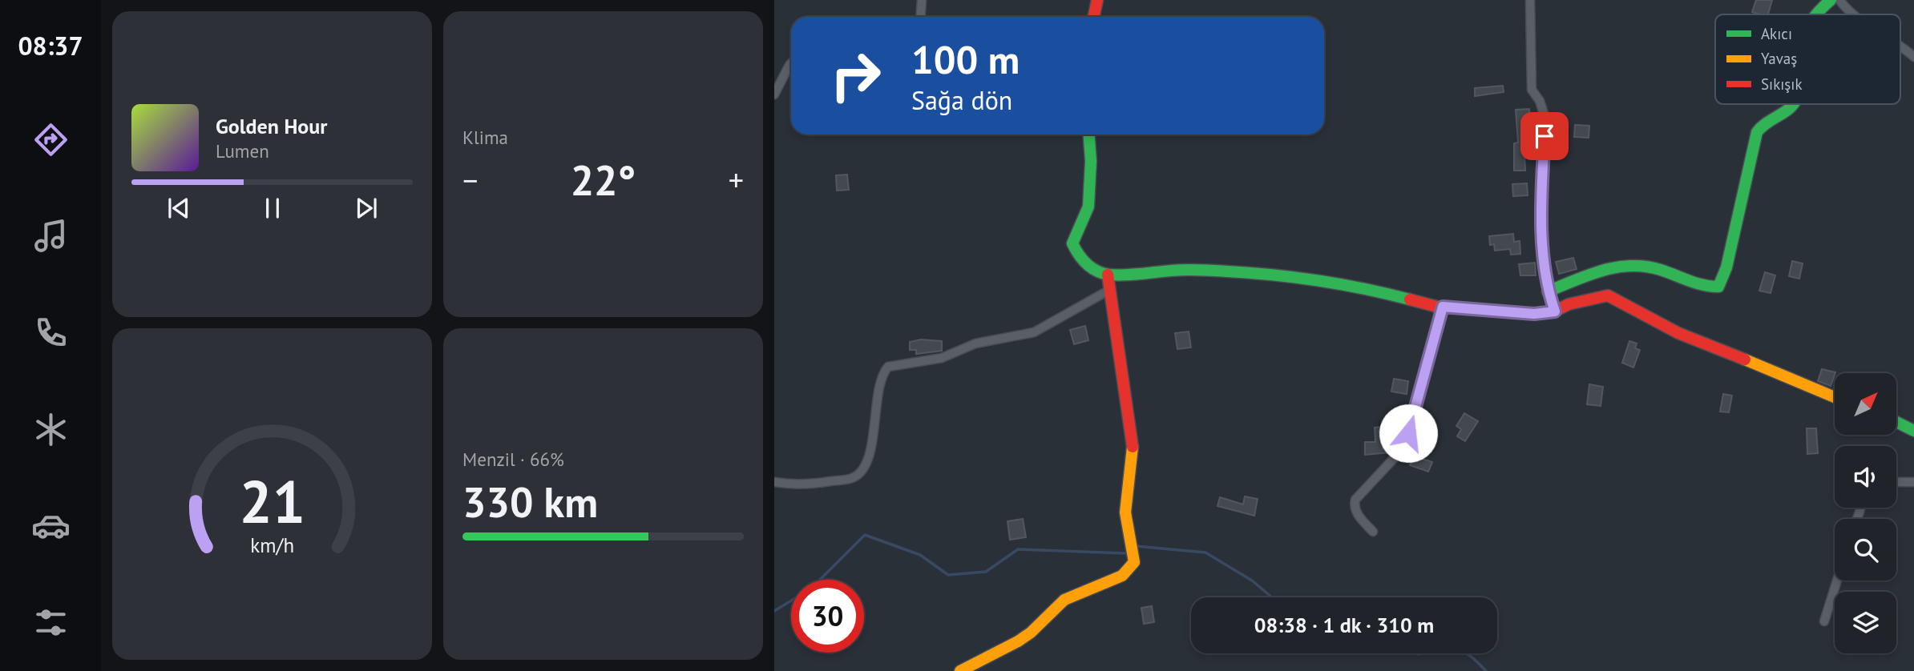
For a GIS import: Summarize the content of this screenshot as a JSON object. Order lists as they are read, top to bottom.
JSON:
{
  "legend": ["Akıcı", "Yavaş", "Sıkışık"],
  "north": "top right",
  "page": {
    "tabs": "08:37",
    "tile": [
      "Klima",
      ["Menzil · 66%", "330 km"]
    ],
    "turn": ["100 m", "Sağa dön"],
    "song": ["Golden Hour", "Lumen"],
    "heat": ["−", "22°", "+"],
    "limit": "30",
    "trip": "08:38 · 1 dk · 310 m",
    "gauge": ["21", "km/h"]
  }
}
